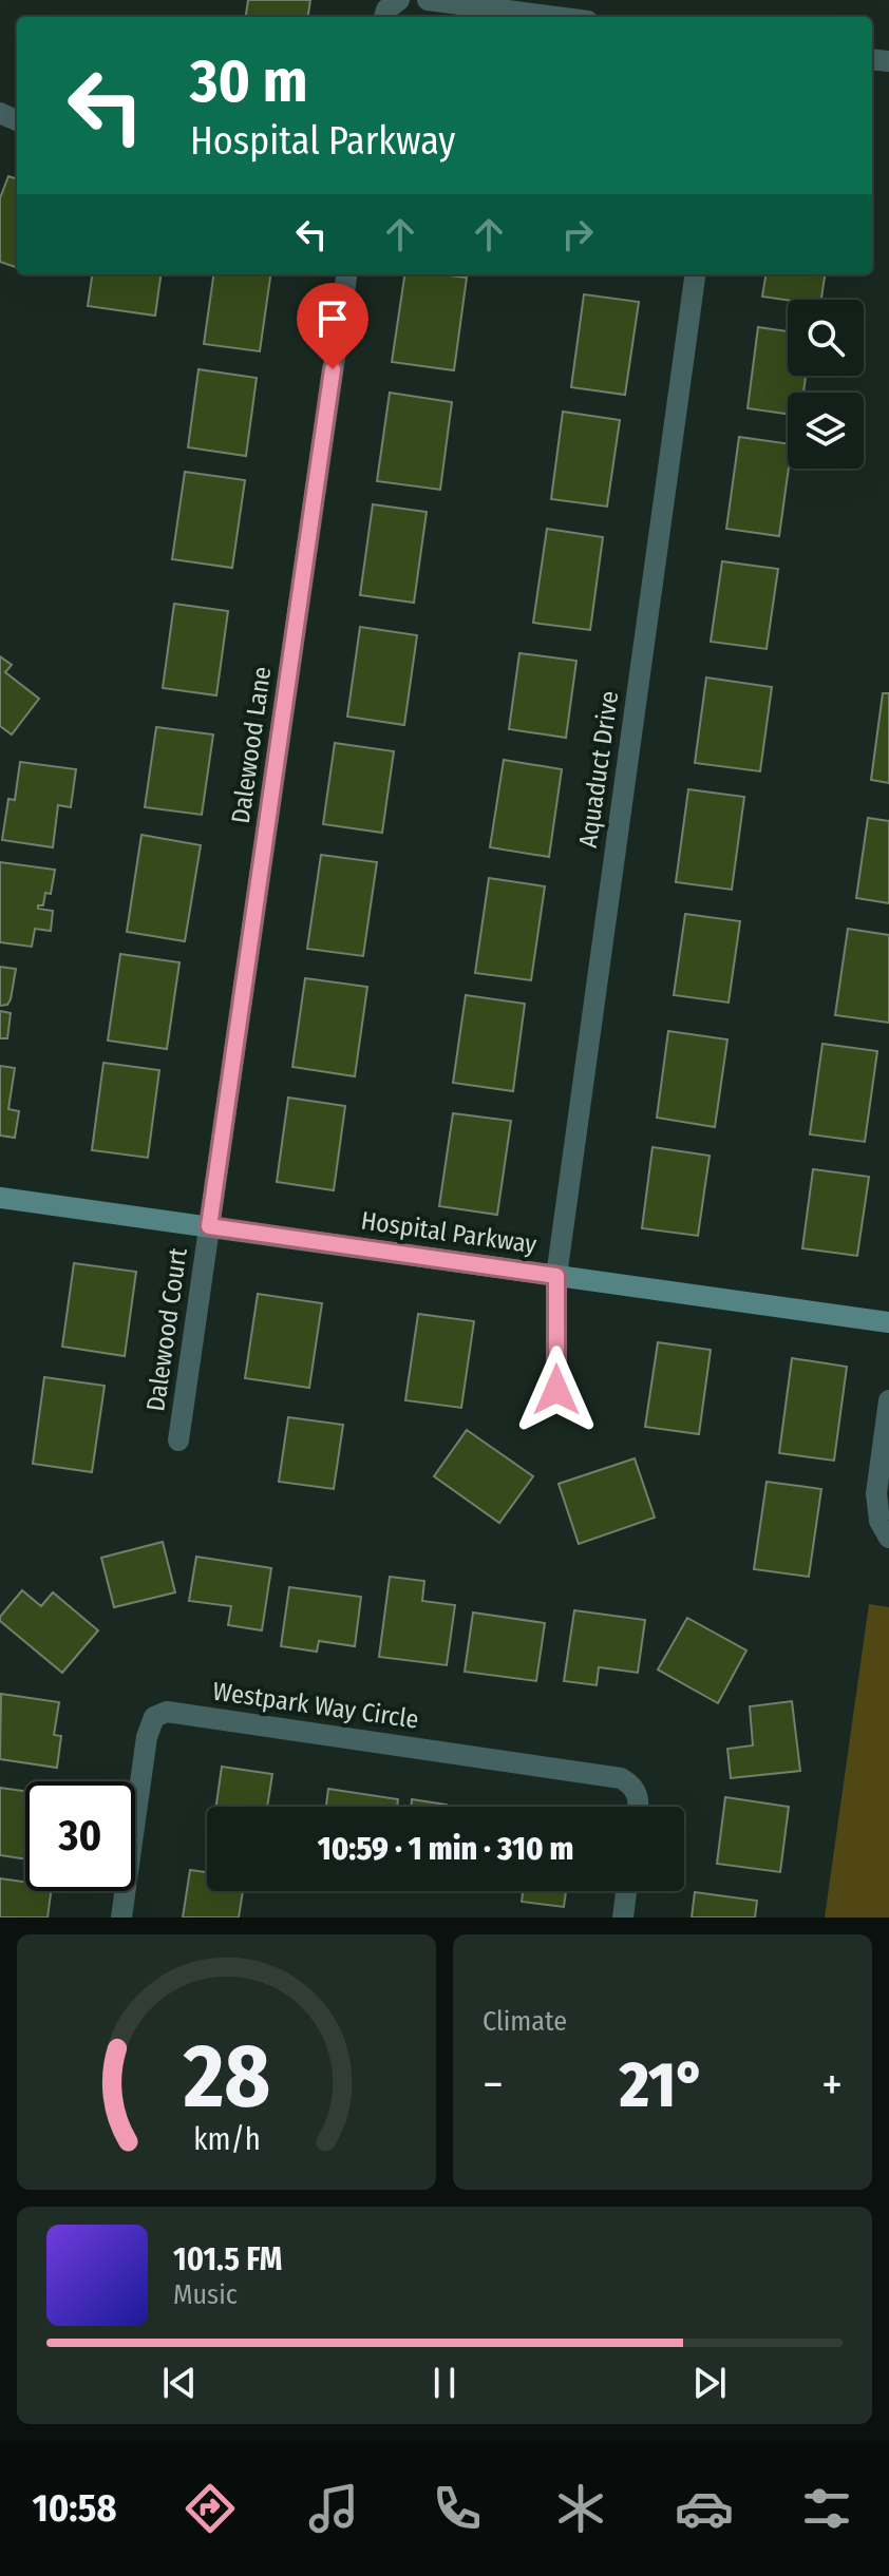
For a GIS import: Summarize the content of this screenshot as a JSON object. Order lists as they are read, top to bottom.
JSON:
{
  "streets": {
    "street": [
      "Dalewood Lane",
      "Aquaduct Drive",
      "Hospital Parkway",
      "Dalewood Court",
      "Westpark Way Circle"
    ]
  },
  "crossings": [
    ["Dalewood Lane", "Hospital Parkway"],
    ["Dalewood Lane", "Dalewood Court"],
    ["Aquaduct Drive", "Hospital Parkway"],
    ["Hospital Parkway", "Dalewood Court"]
  ],
  "page": {
    "turn": ["30 m", "Hospital Parkway"],
    "limit": "30",
    "trip": "10:59 · 1 min · 310 m",
    "tile": "Climate",
    "heat": ["−", "21°", "+"],
    "song": ["101.5 FM", "Music"],
    "tabs": "10:58",
    "gauge": ["28", "km/h"]
  }
}
